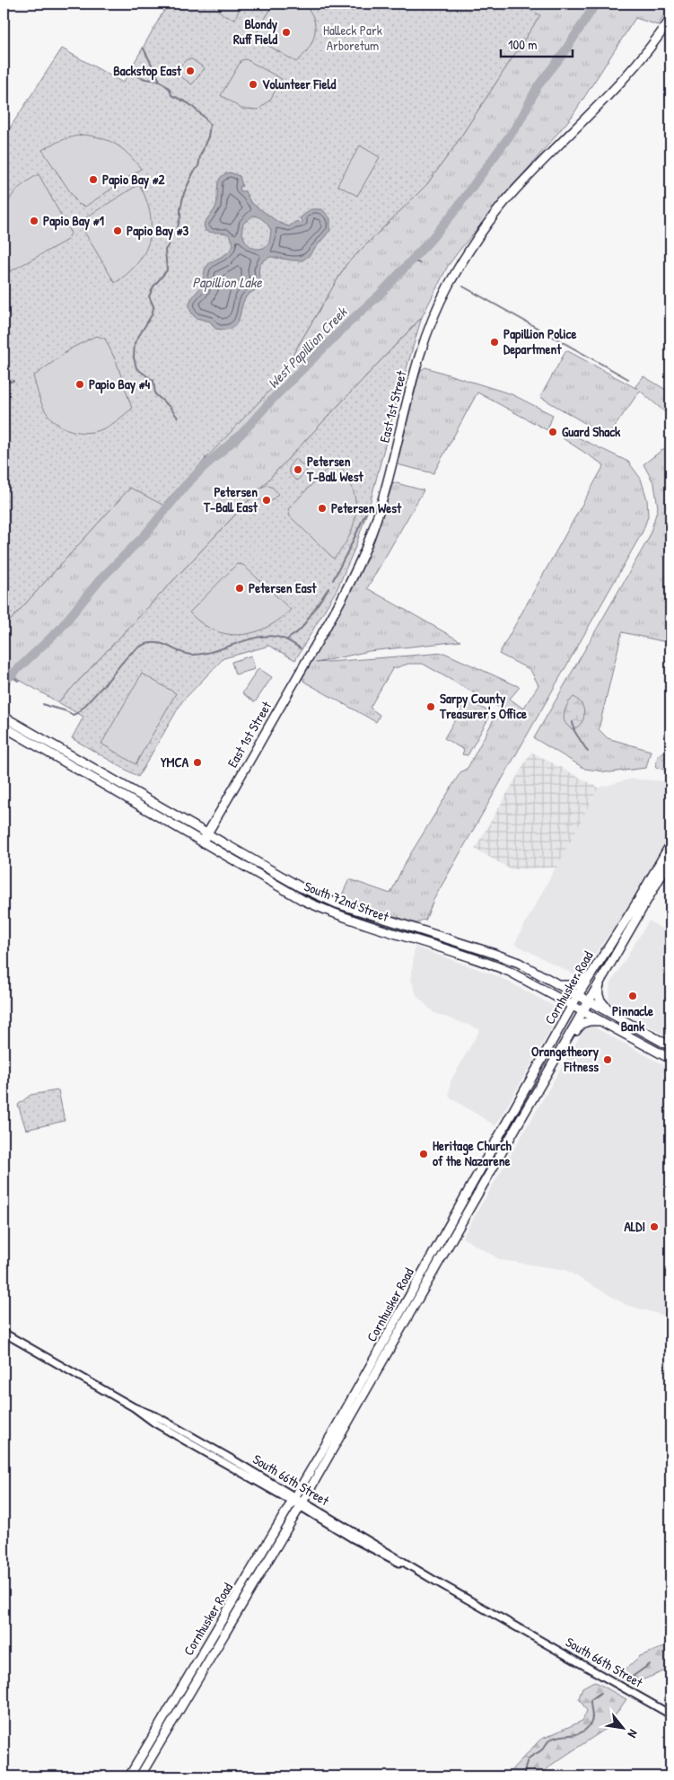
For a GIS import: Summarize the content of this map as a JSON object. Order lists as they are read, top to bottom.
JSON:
{
  "streets": {
    "main road": ["East 1st Street", "South 72nd Street", "Cornhusker Road"],
    "street": ["South 66th Street"]
  },
  "crossings": [
    ["East 1st Street", "South 72nd Street"],
    ["South 72nd Street", "Cornhusker Road"],
    ["Cornhusker Road", "South 66th Street"]
  ],
  "water": ["Papillion Lake", "West Papillion Creek"],
  "parks": ["Halleck Park Arboretum"],
  "places": [
    "Blondy Ruff Field",
    "Backstop East",
    "Volunteer Field",
    "Papio Bay #2",
    "Papio Bay #1",
    "Papio Bay #3",
    "Papillion Police Department",
    "Papio Bay #4",
    "Guard Shack",
    "Petersen T-Ball West",
    "Petersen T-Ball East",
    "Petersen West",
    "Petersen East",
    "Sarpy County Treasurer's Office",
    "YMCA",
    "Pinnacle Bank",
    "Orangetheory Fitness",
    "Heritage Church of the Nazarene",
    "ALDI"
  ],
  "scale_bar": "100 m",
  "north": "bottom right"
}
